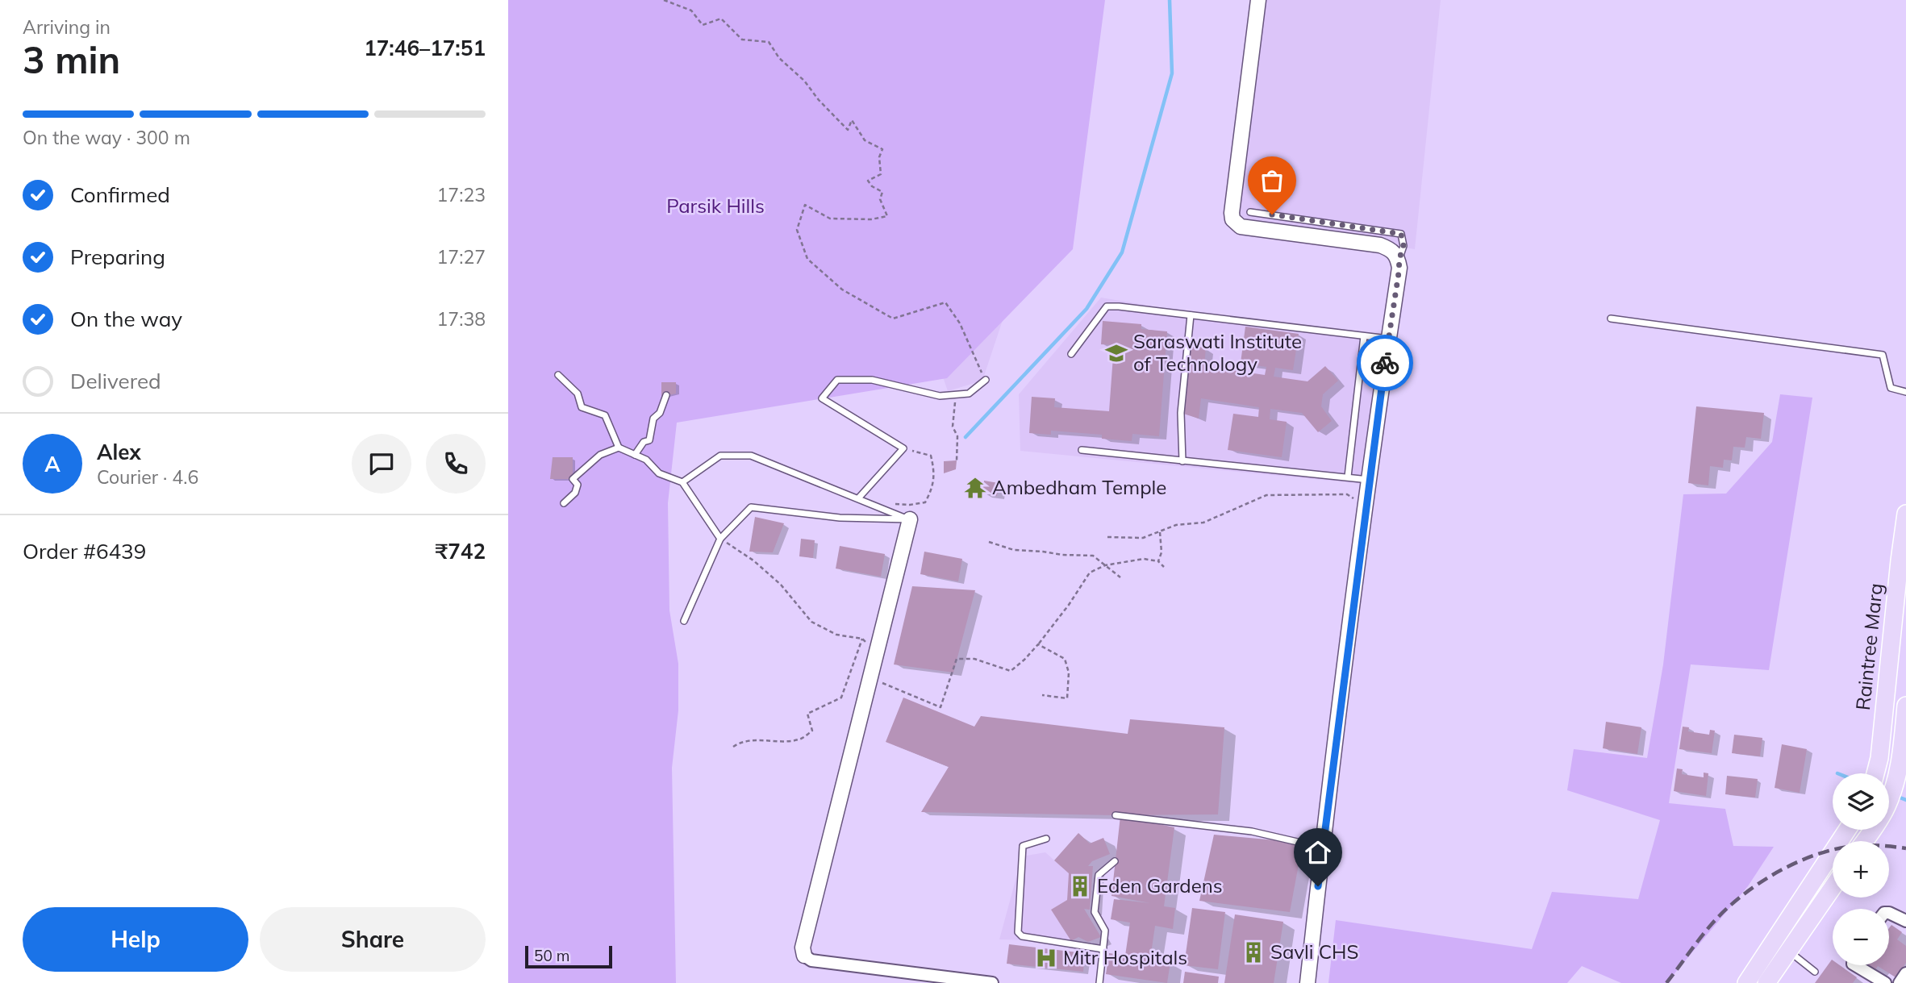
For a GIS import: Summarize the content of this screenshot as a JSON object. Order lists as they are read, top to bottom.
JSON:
{
  "streets": {
    "main road": ["Raintree Marg"]
  },
  "parks": ["Parsik Hills"],
  "places": {
    "school or university": ["Saraswati Institute of Technology"],
    "temple": ["Ambedham Temple"],
    "building": ["Eden Gardens", "Savli CHS"],
    "hospital": ["Mitr Hospitals"]
  },
  "scale_bar": "50 m",
  "page": {
    "heading": ["3 min", "Arriving in", "17:46–17:51"],
    "panel": [
      "Alex",
      "Courier · 4.6",
      "Order #6439",
      "₹742"
    ],
    "bar": "On the way · 300 m",
    "list": [
      ["Confirmed", "17:23"],
      ["Preparing", "17:27"],
      ["On the way", "17:38"],
      "Delivered"
    ],
    "round": "A",
    "map_buttons": ["+", "−"],
    "buttons": ["Help", "Share"],
    "scale": "50 m"
  }
}
